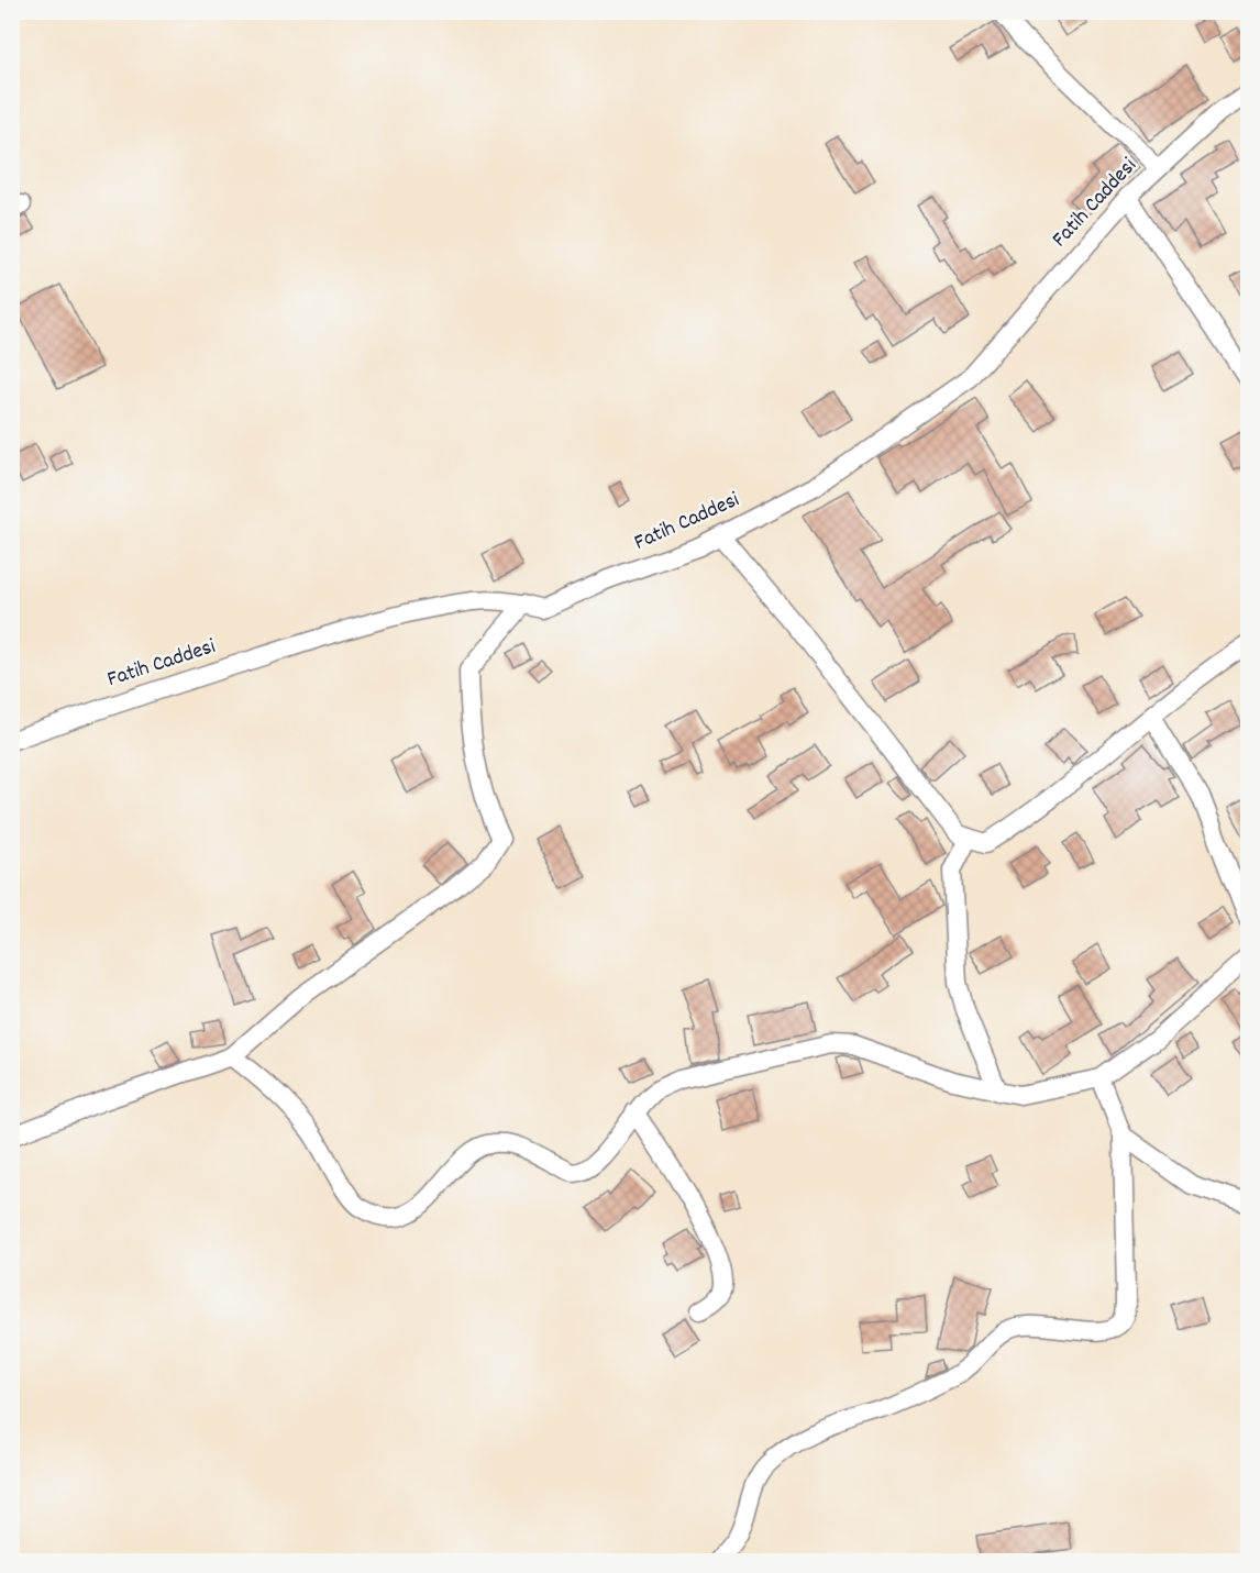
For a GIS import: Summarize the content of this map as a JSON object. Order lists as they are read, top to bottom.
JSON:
{
  "streets": {
    "street": ["Fatih Caddesi"]
  }
}
